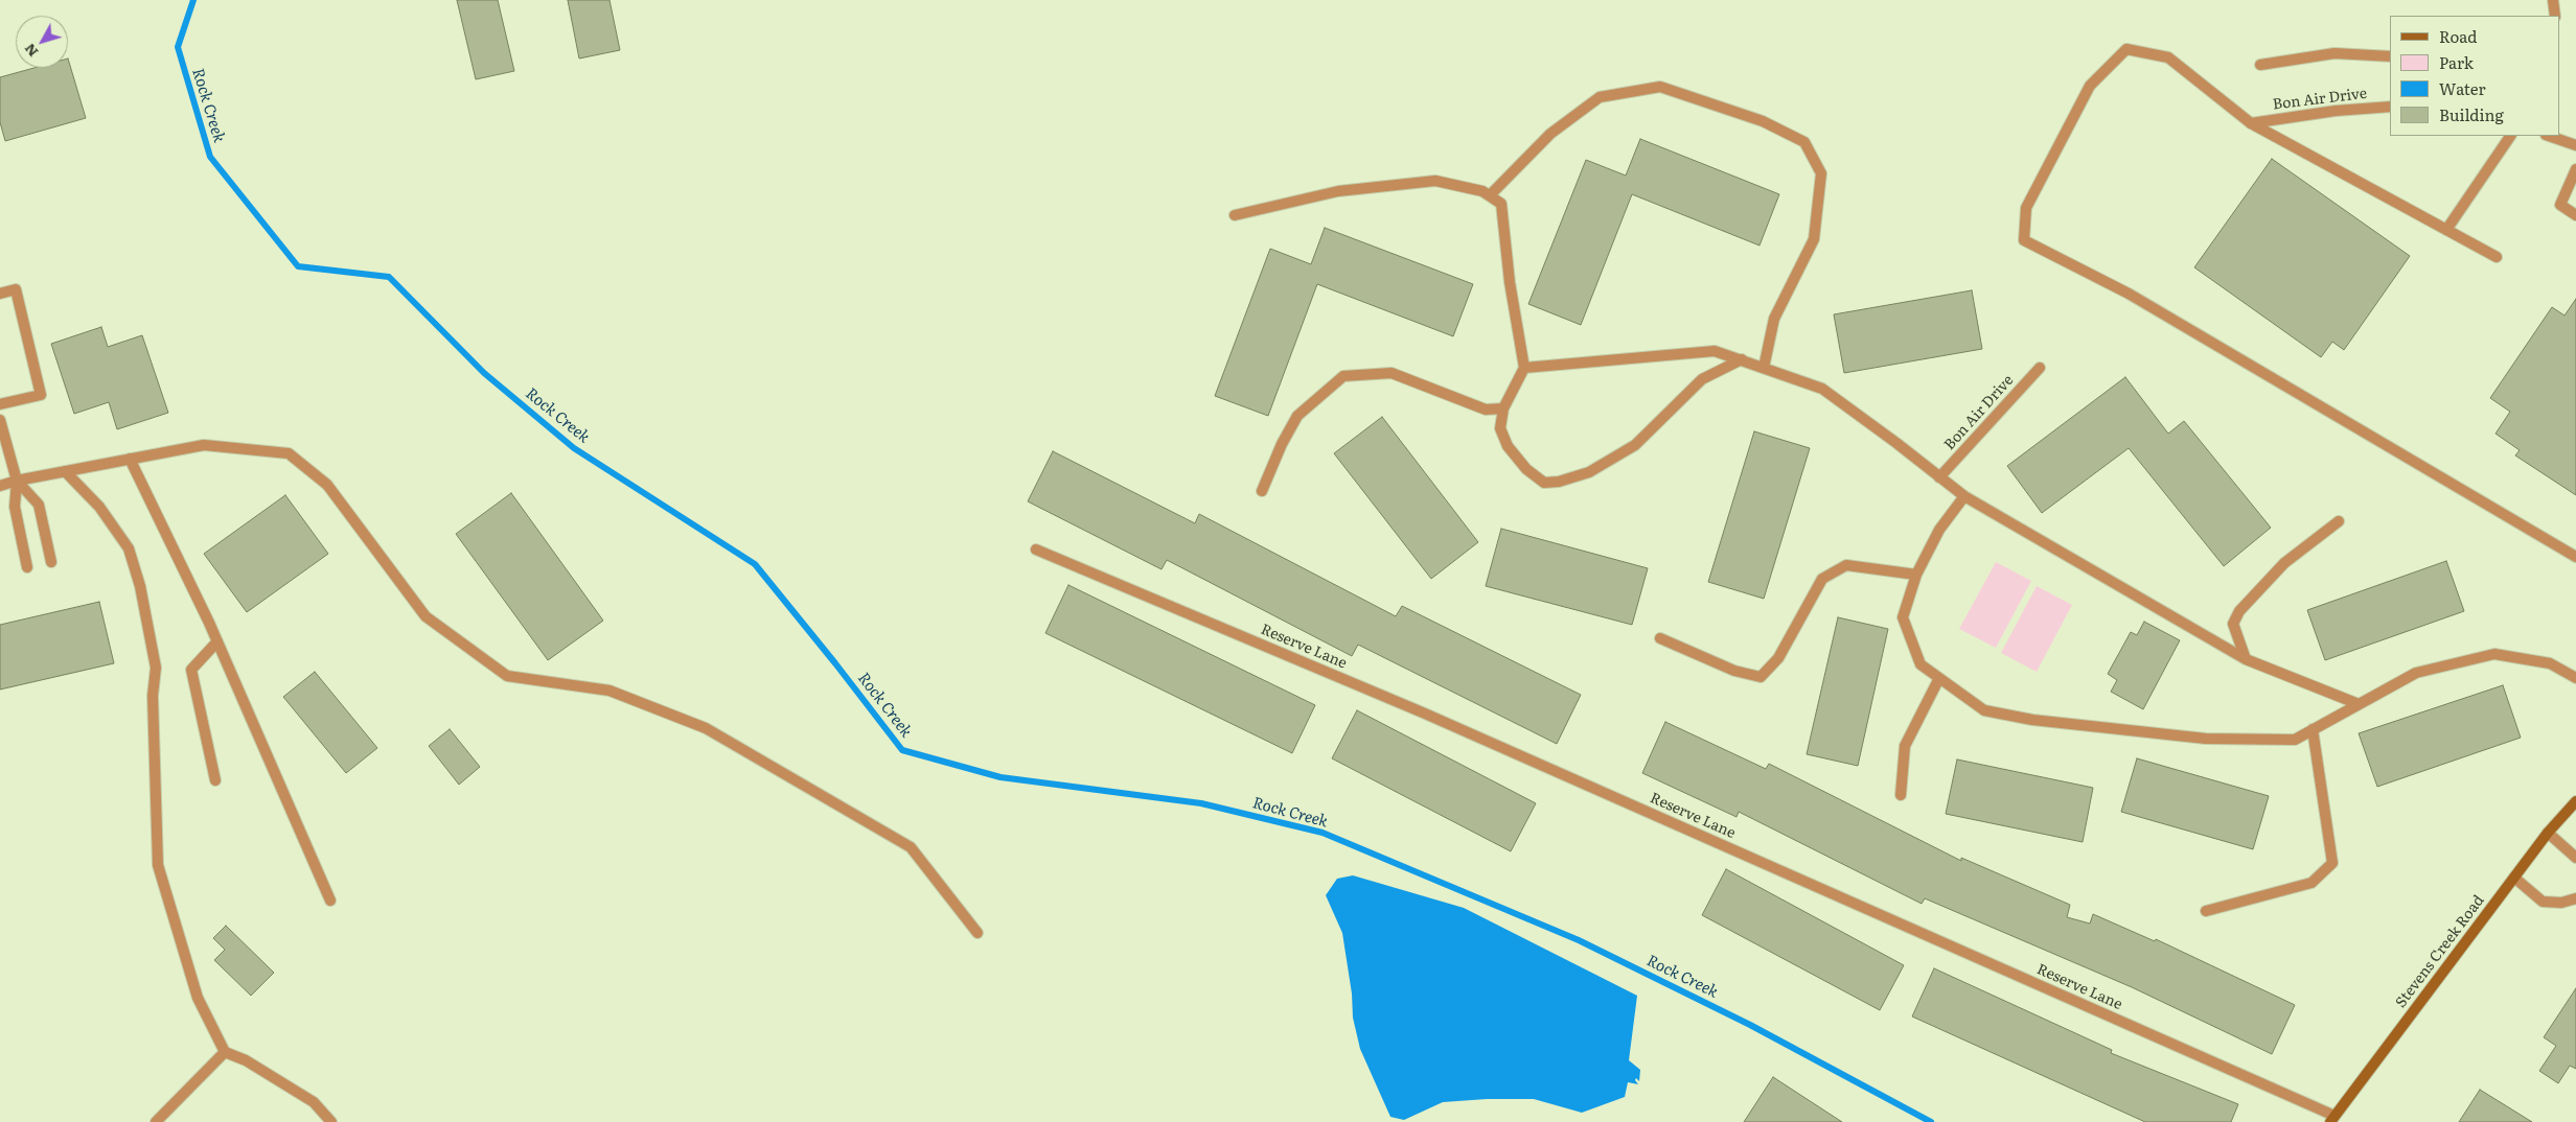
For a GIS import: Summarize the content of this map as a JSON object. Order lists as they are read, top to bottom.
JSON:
{
  "streets": {
    "street": ["Bon Air Drive", "Reserve Lane", "Stevens Creek Road"]
  },
  "crossings": [
    ["Reserve Lane", "Stevens Creek Road"]
  ],
  "water": ["Rock Creek"],
  "legend": [
    "Road",
    "Park",
    "Water",
    "Building"
  ],
  "north": "bottom left"
}
